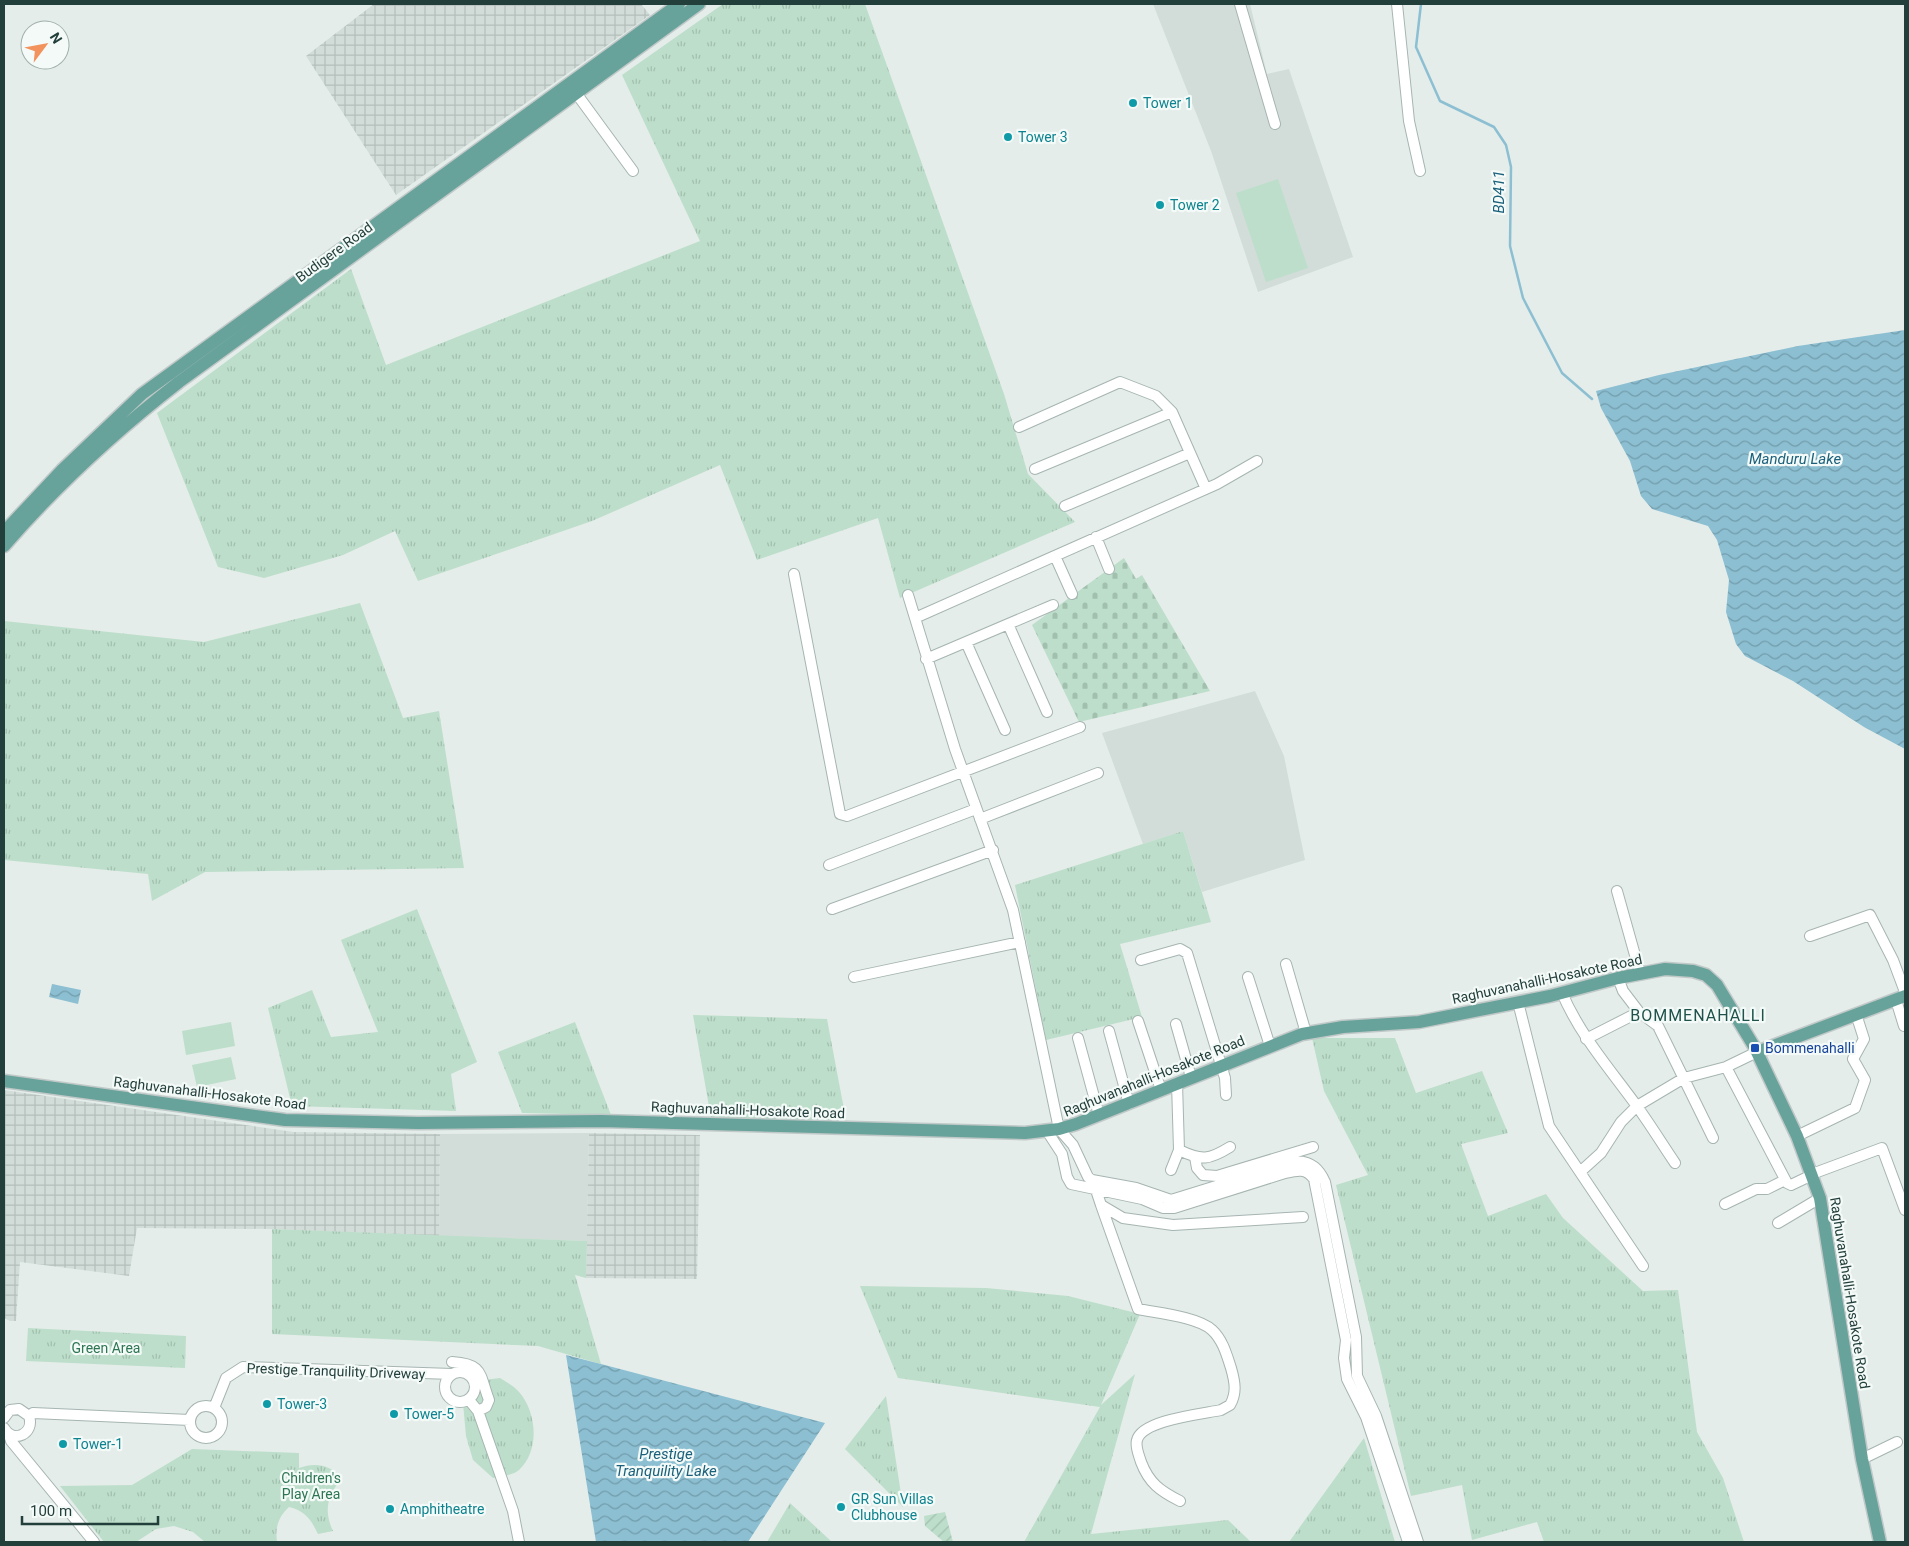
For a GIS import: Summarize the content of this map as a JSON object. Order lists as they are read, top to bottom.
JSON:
{
  "streets": {
    "main road": ["Budigere Road", "Raghuvanahalli-Hosakote Road"],
    "street": ["Prestige Tranquility Driveway"]
  },
  "districts": ["BOMMENAHALLI"],
  "water": ["BD411", "Manduru Lake", "Prestige Tranquility Lake"],
  "parks": ["Green Area", "Children's Play Area"],
  "places": {
    "other": [
      "Tower 1",
      "Tower 3",
      "Tower 2",
      "Tower-3",
      "Tower-5",
      "Tower-1",
      "GR Sun Villas Clubhouse",
      "Amphitheatre"
    ],
    "transit": ["Bommenahalli"]
  },
  "scale_bar": "100 m",
  "north": "top right"
}
